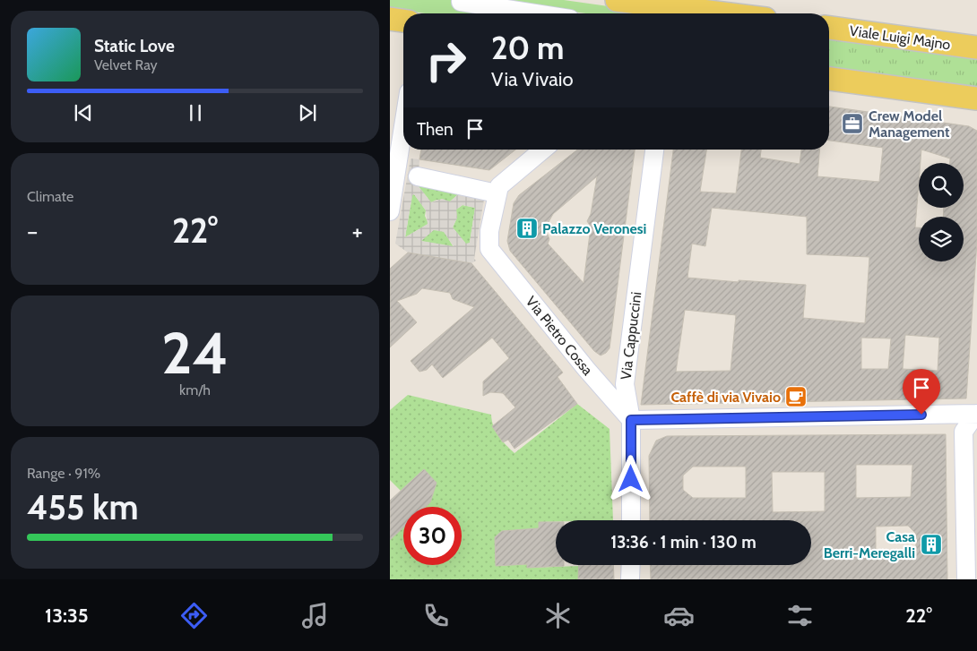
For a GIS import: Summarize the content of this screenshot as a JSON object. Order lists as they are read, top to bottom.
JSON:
{
  "streets": {
    "main road": ["Viale Luigi Majno"],
    "street": ["Via Pietro Cossa", "Via Cappuccini"]
  },
  "crossings": [
    ["Via Pietro Cossa", "Via Cappuccini"]
  ],
  "places": {
    "office": ["Crew Model Management"],
    "building": ["Palazzo Veronesi", "Casa Berri-Meregalli"],
    "cafe": ["Caffè di via Vivaio"]
  },
  "page": {
    "turn": ["20 m", "Via Vivaio"],
    "song": ["Static Love", "Velvet Ray"],
    "then": "Then",
    "tile": [
      "Climate",
      ["24", "km/h"],
      ["Range · 91%", "455 km"]
    ],
    "heat": ["−", "22°", "+"],
    "limit": "30",
    "trip": "13:36 · 1 min · 130 m",
    "tabs": ["13:35", "22°"]
  }
}
